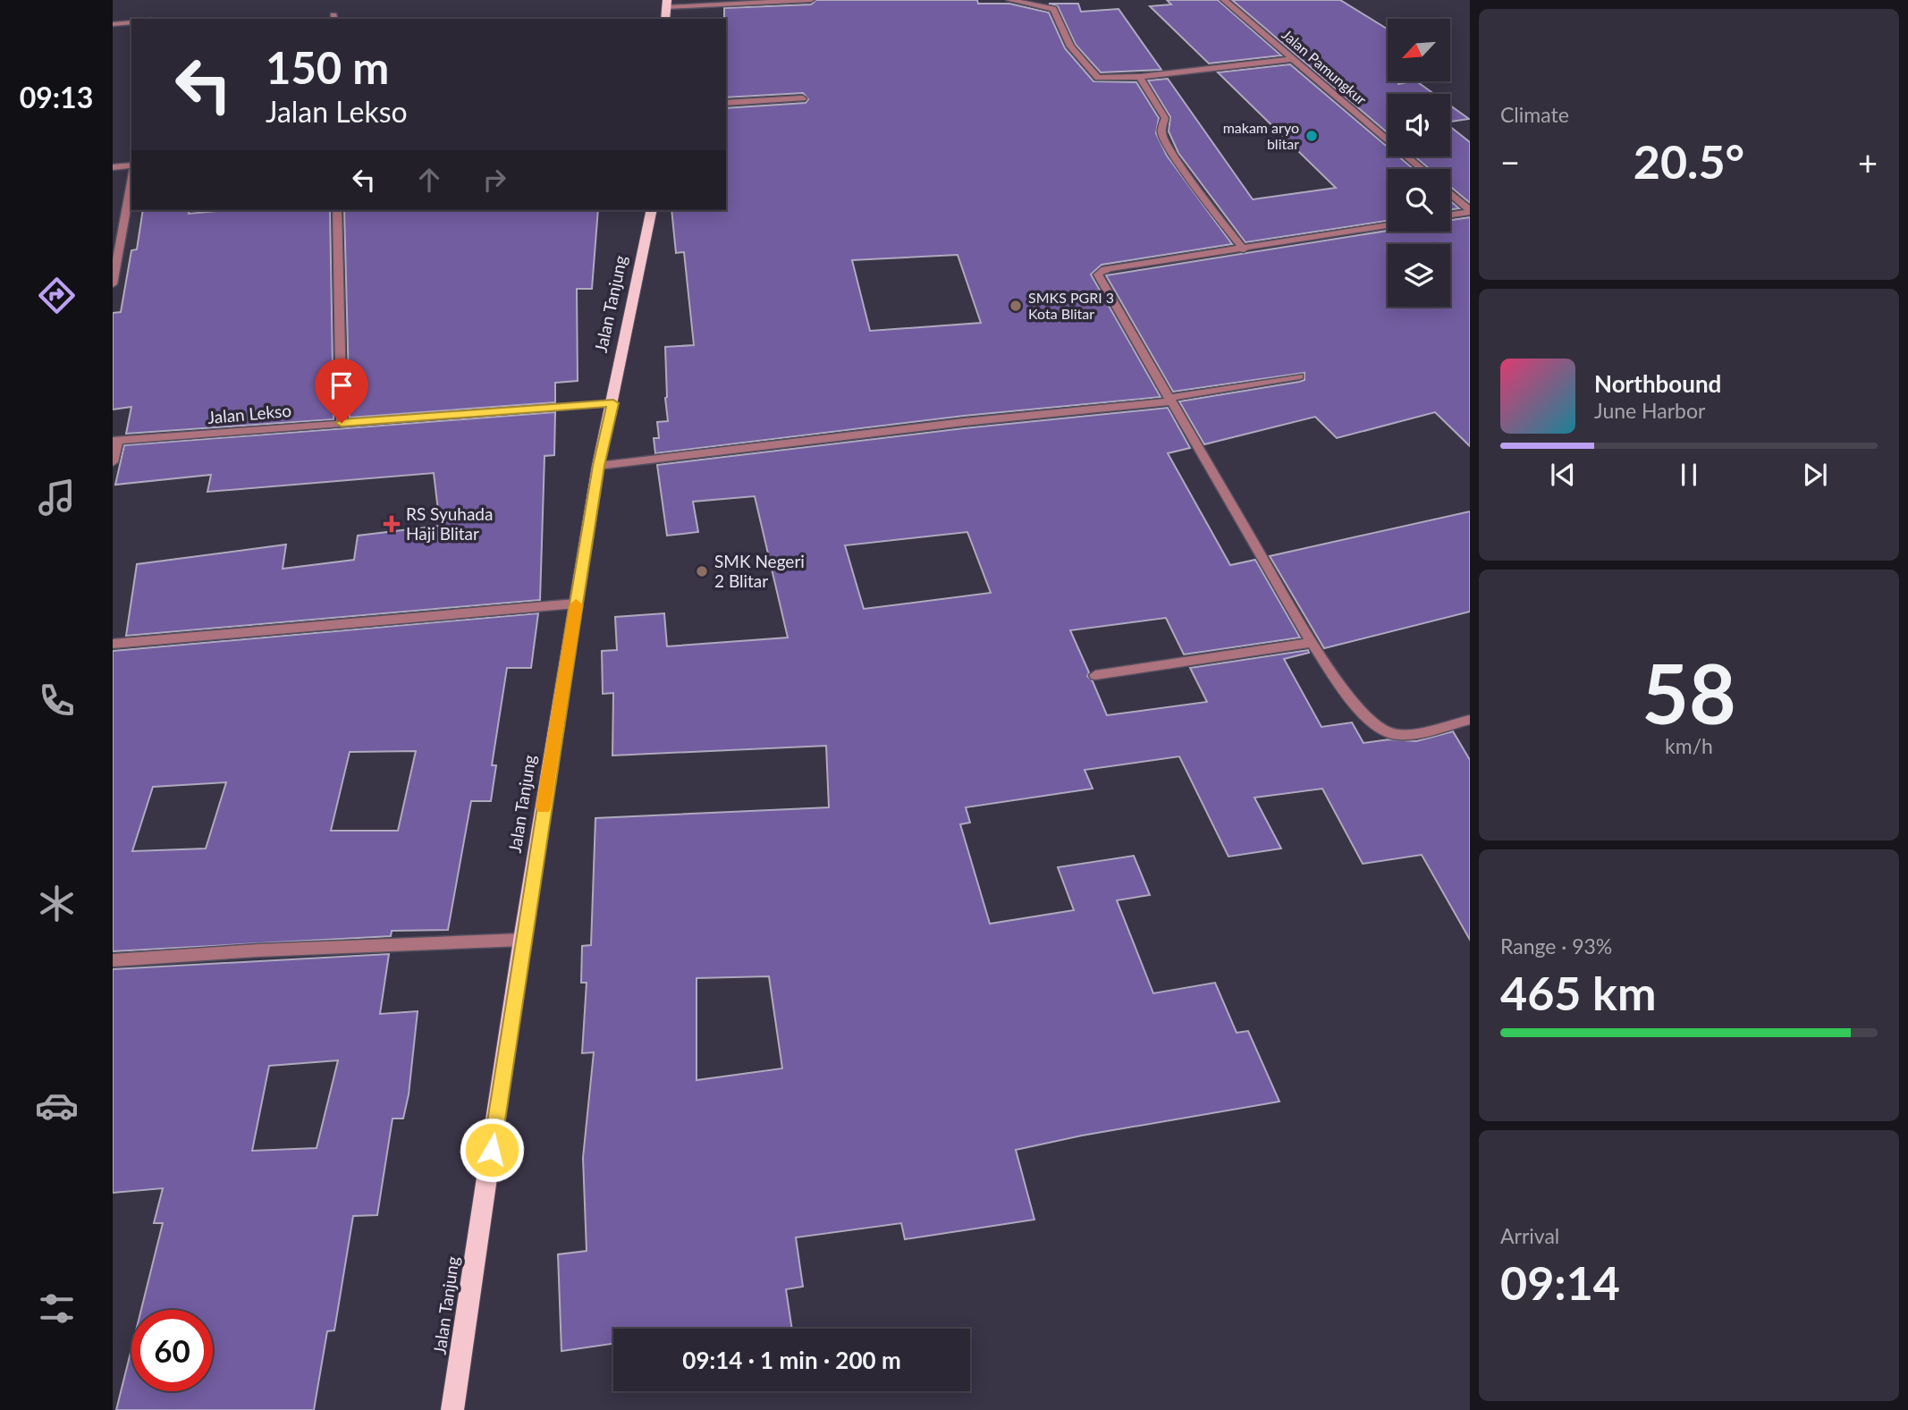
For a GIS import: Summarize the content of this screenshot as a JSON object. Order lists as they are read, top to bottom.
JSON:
{
  "streets": {
    "main road": ["Jalan Tanjung"],
    "street": ["Jalan Pamungkur", "Jalan Lekso"]
  },
  "crossings": [
    ["Jalan Tanjung", "Jalan Lekso"]
  ],
  "places": {
    "other": ["makam aryo blitar", "SMKS PGRI 3 Kota Blitar", "SMK Negeri 2 Blitar"],
    "health": ["RS Syuhada Haji Blitar"]
  },
  "north": "bottom left",
  "page": {
    "tabs": "09:13",
    "tile": [
      "Climate",
      ["58", "km/h"],
      ["Range · 93%", "465 km"],
      ["Arrival", "09:14"]
    ],
    "turn": ["150 m", "Jalan Lekso"],
    "heat": ["−", "20.5°", "+"],
    "song": ["Northbound", "June Harbor"],
    "limit": "60",
    "trip": "09:14 · 1 min · 200 m"
  }
}
